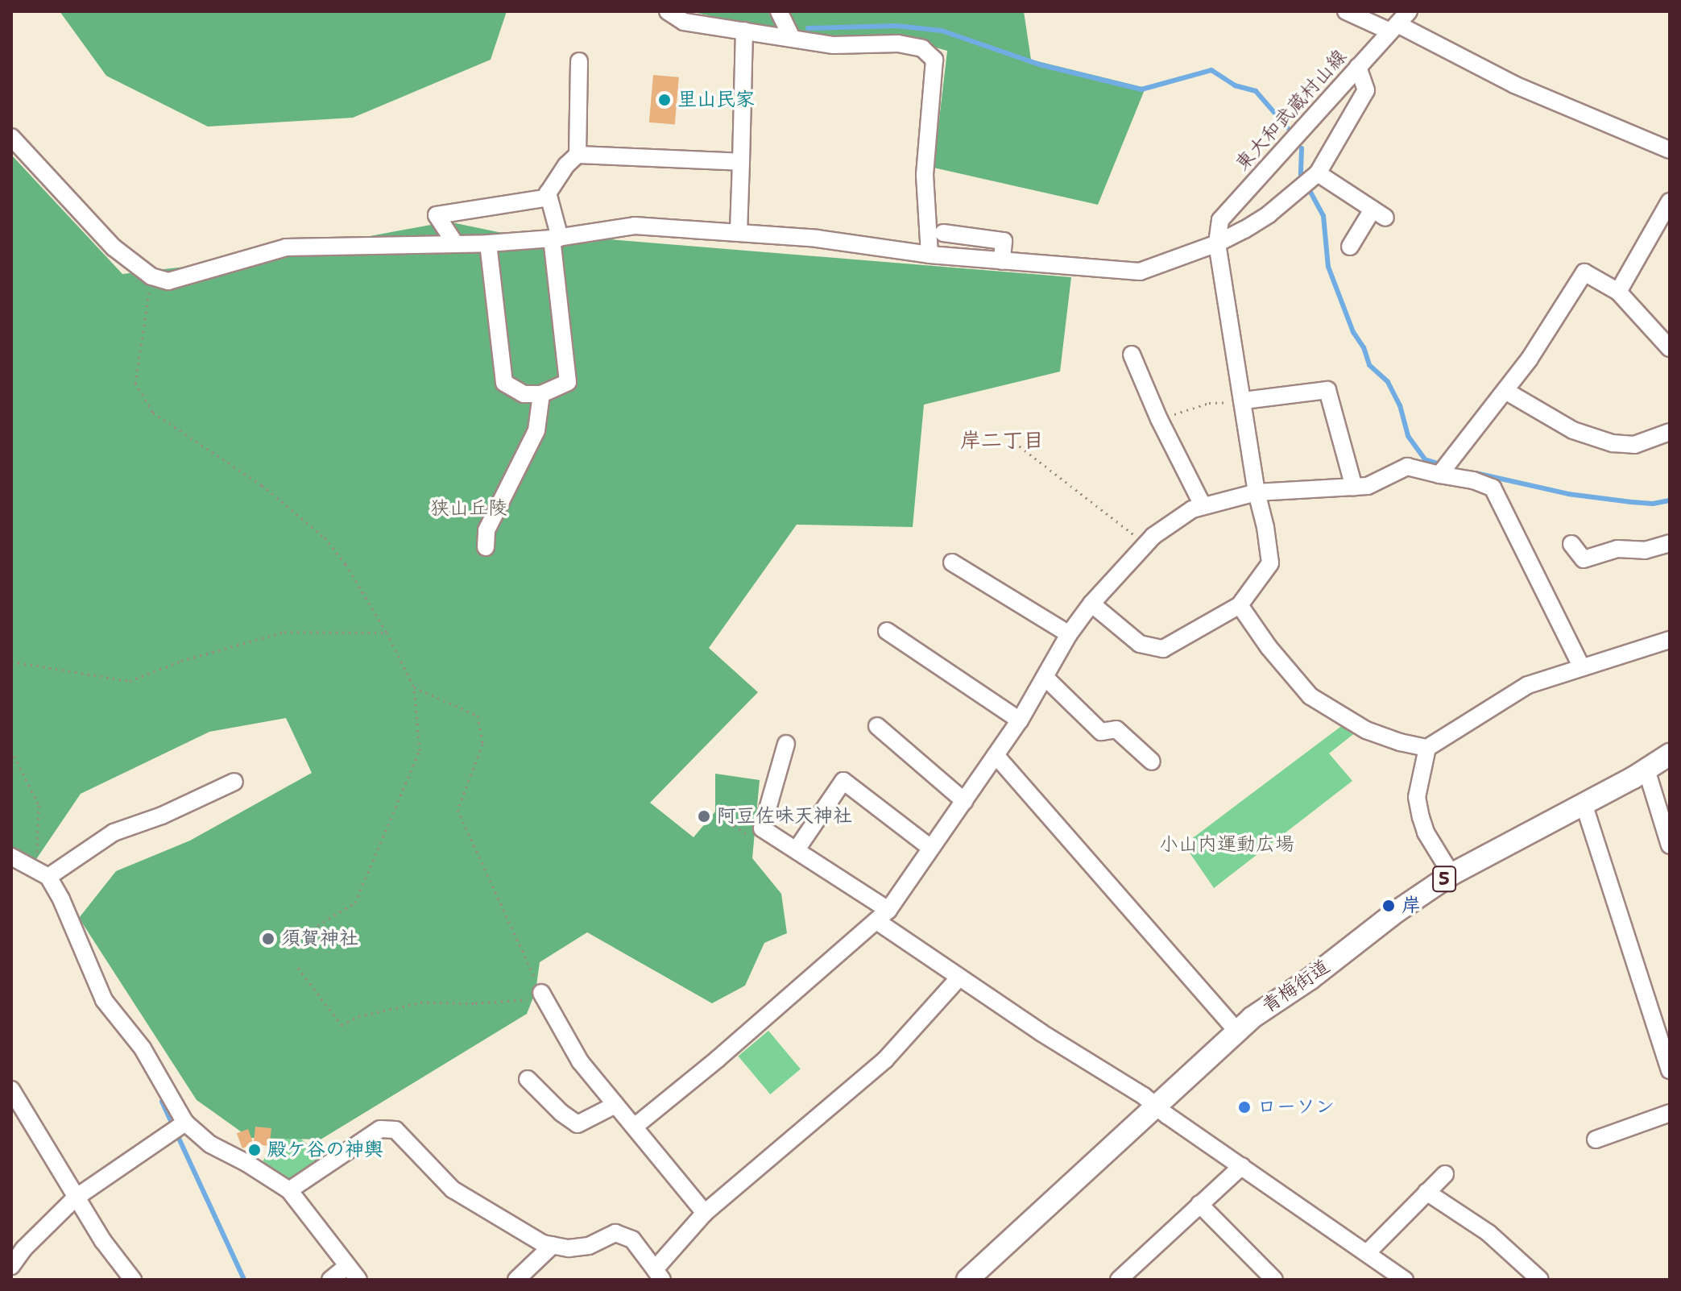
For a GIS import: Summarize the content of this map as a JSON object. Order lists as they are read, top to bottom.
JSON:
{
  "streets": {
    "main road": ["5", "青梅街道"],
    "street": ["東大和武蔵村山線"]
  },
  "districts": ["岸二丁目"],
  "parks": ["狭山丘陵", "小山内運動広場"],
  "places": [
    "里山民家",
    "阿豆佐味天神社",
    "岸",
    "須賀神社",
    "ローソン",
    "殿ケ谷の神輿"
  ]
}
